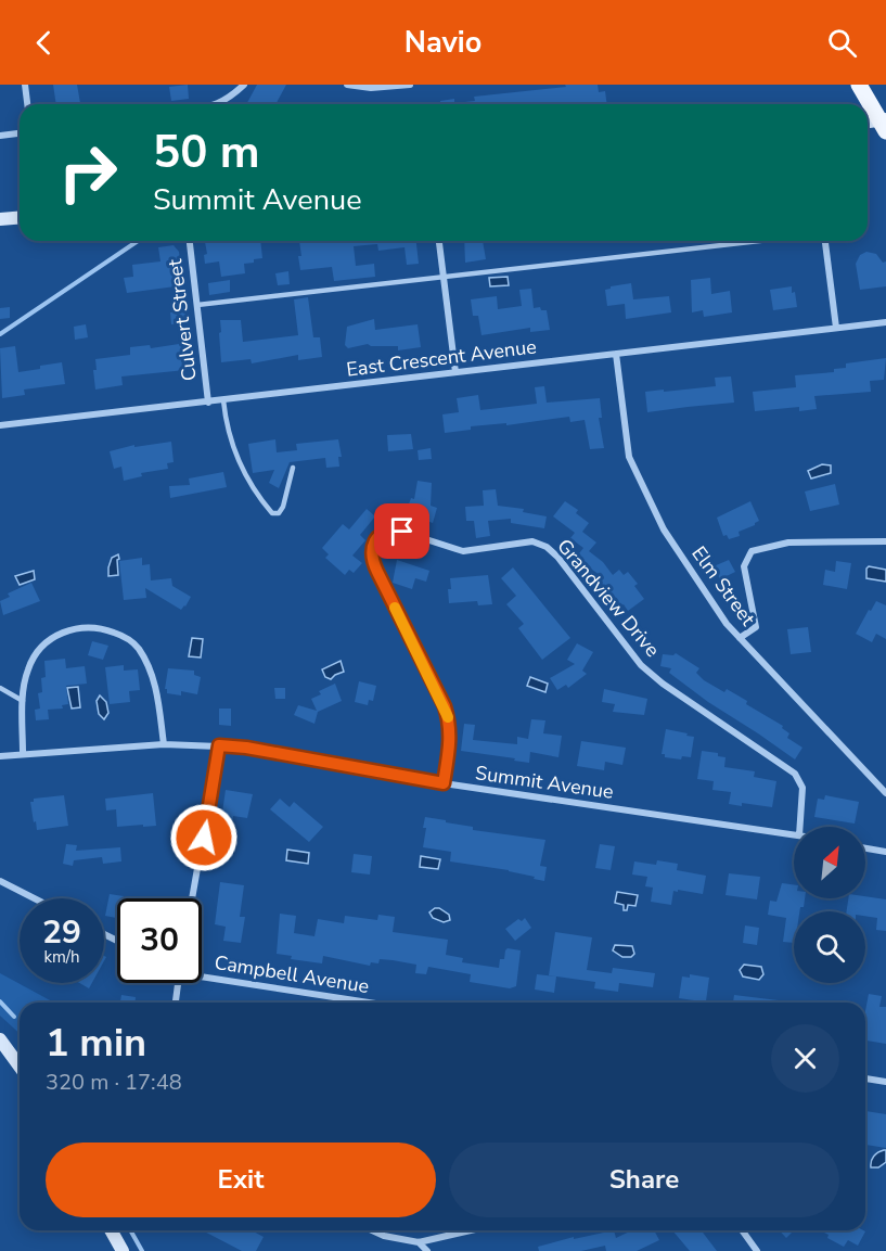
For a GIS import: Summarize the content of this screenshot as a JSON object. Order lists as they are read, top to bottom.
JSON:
{
  "streets": {
    "street": [
      "Culvert Street",
      "East Crescent Avenue",
      "Elm Street",
      "Grandview Drive",
      "Summit Avenue",
      "Campbell Avenue"
    ]
  },
  "crossings": [
    ["Culvert Street", "East Crescent Avenue"],
    ["East Crescent Avenue", "Elm Street"],
    ["Grandview Drive", "Summit Avenue"]
  ],
  "north": "top right",
  "page": {
    "header": "Navio",
    "turn": ["50 m", "Summit Avenue"],
    "speed": "29 km/h",
    "limit": "30",
    "heading": ["1 min", "320 m · 17:48"],
    "buttons": ["Exit", "Share"]
  }
}
